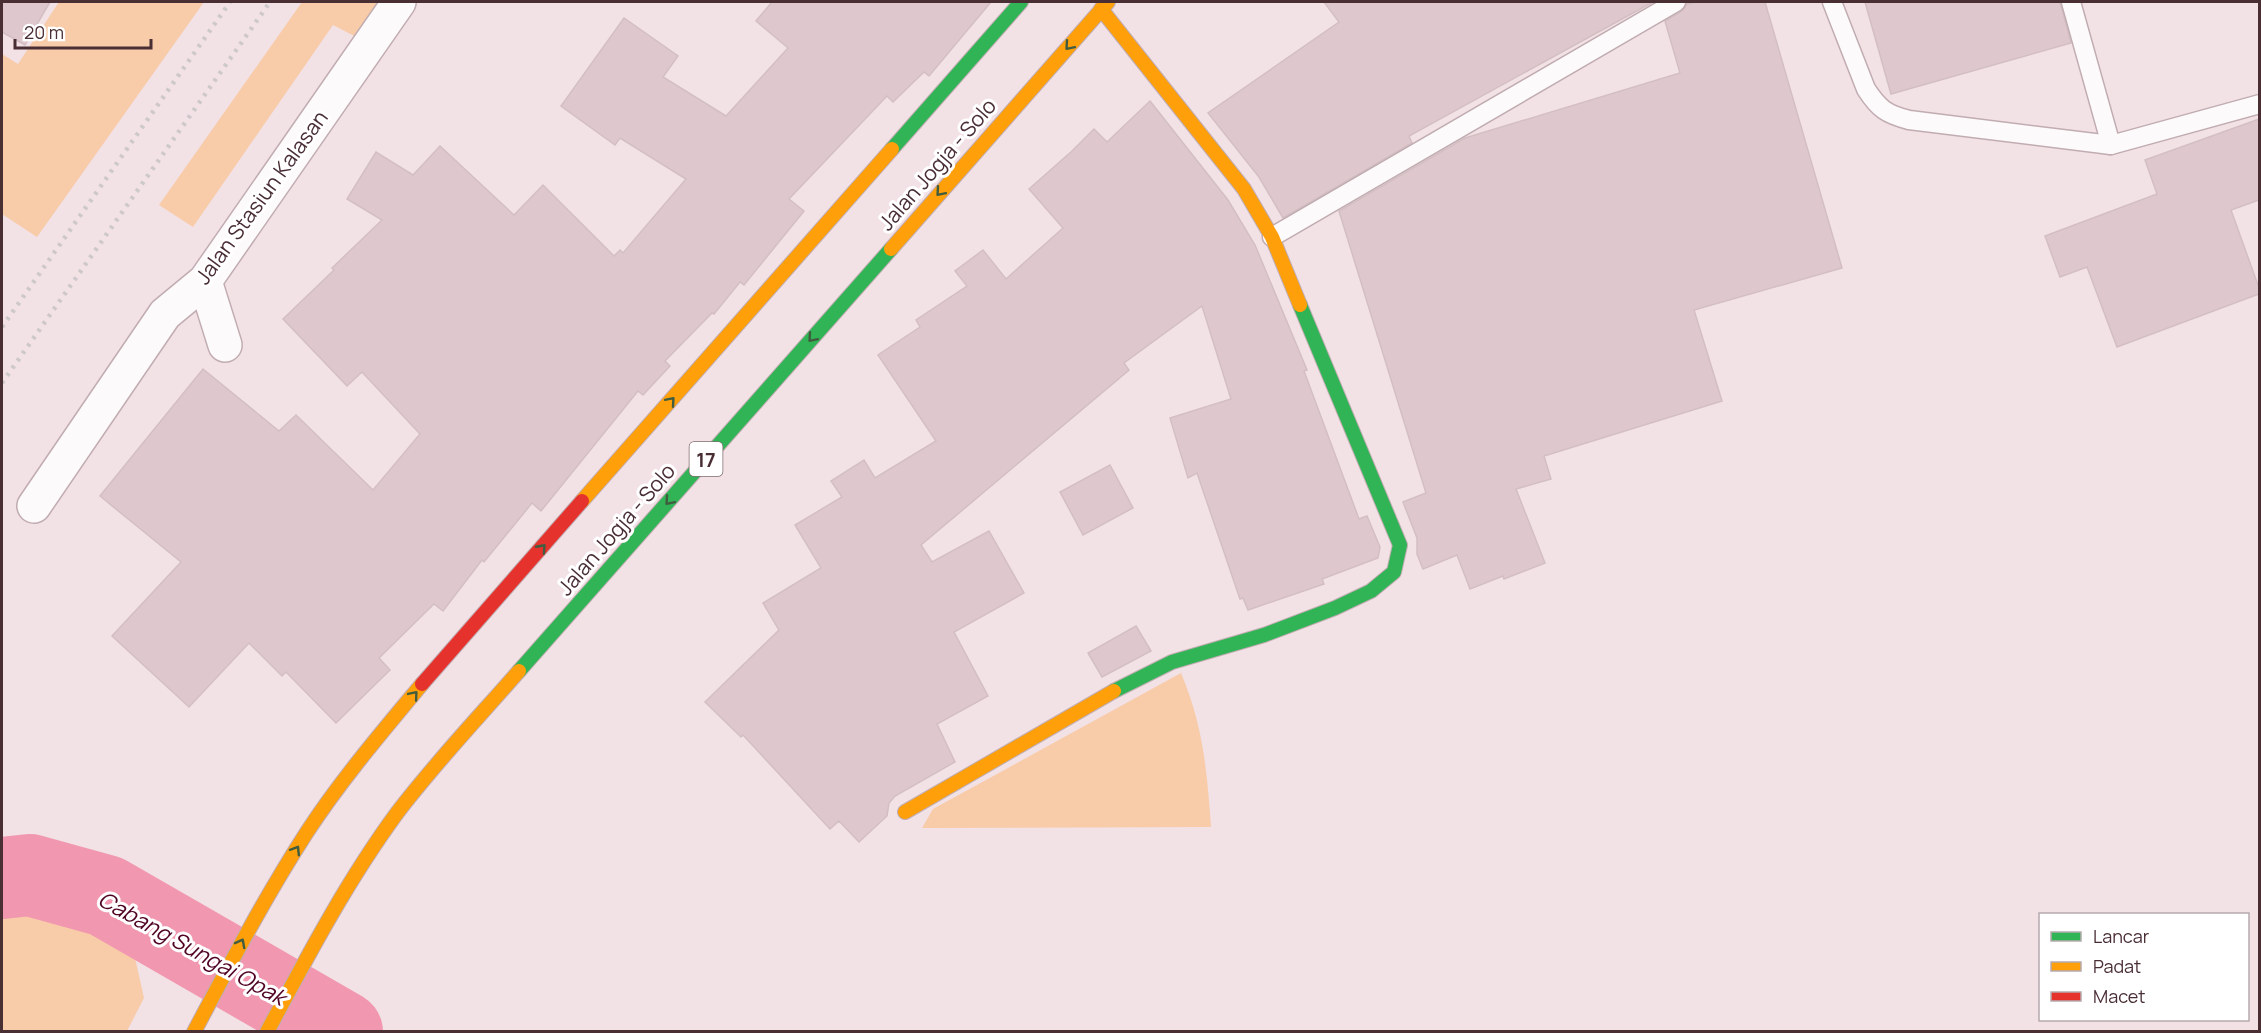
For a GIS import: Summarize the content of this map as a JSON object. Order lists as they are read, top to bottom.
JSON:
{
  "streets": {
    "main road": ["Jalan Jogja - Solo", "17"],
    "street": ["Jalan Stasiun Kalasan"]
  },
  "water": ["Cabang Sungai Opak"],
  "legend": ["Lancar", "Padat", "Macet"],
  "scale_bar": "20 m"
}
